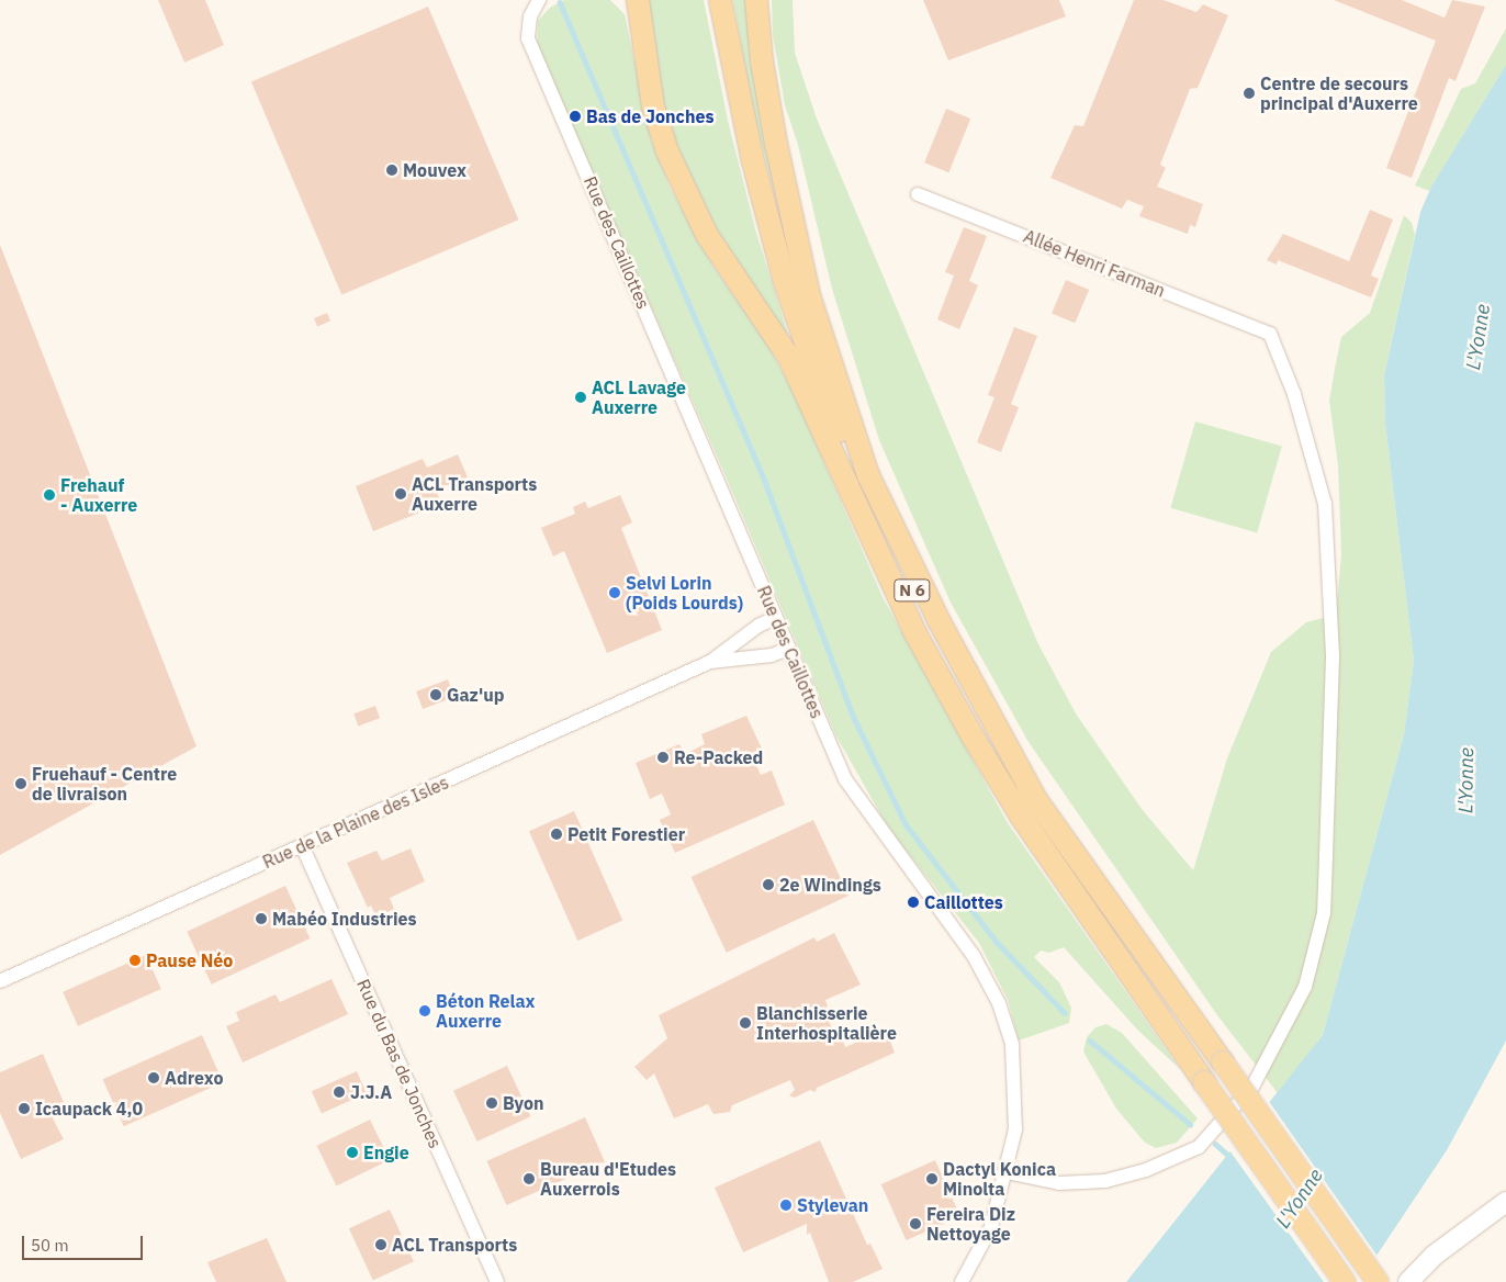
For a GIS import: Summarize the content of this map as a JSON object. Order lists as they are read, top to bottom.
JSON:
{
  "streets": {
    "main road": ["N 6"],
    "street": [
      "Rue des Caillottes",
      "Allée Henri Farman",
      "Rue de la Plaine des Isles",
      "Rue du Bas de Jonches"
    ]
  },
  "crossings": [
    ["Rue des Caillottes", "Allée Henri Farman"],
    ["Rue des Caillottes", "Rue de la Plaine des Isles"],
    ["Rue de la Plaine des Isles", "Rue du Bas de Jonches"]
  ],
  "water": ["L'Yonne"],
  "places": [
    "Centre de secours principal d'Auxerre",
    "Bas de Jonches",
    "Mouvex",
    "ACL Lavage Auxerre",
    "ACL Transports Auxerre",
    "Frehauf - Auxerre",
    "Selvi Lorin (Poids Lourds)",
    "Gaz'up",
    "Re-Packed",
    "Fruehauf - Centre de livraison",
    "Petit Forestier",
    "2e Windings",
    "Caillottes",
    "Mabéo Industries",
    "Pause Néo",
    "Béton Relax Auxerre",
    "Blanchisserie Interhospitalière",
    "Adrexo",
    "J.J.A",
    "Byon",
    "Icaupack 4,0",
    "Engie",
    "Bureau d'Etudes Auxerrois",
    "Dactyl Konica Minolta",
    "Stylevan",
    "Fereira Diz Nettoyage",
    "ACL Transports"
  ],
  "scale_bar": "50 m"
}
